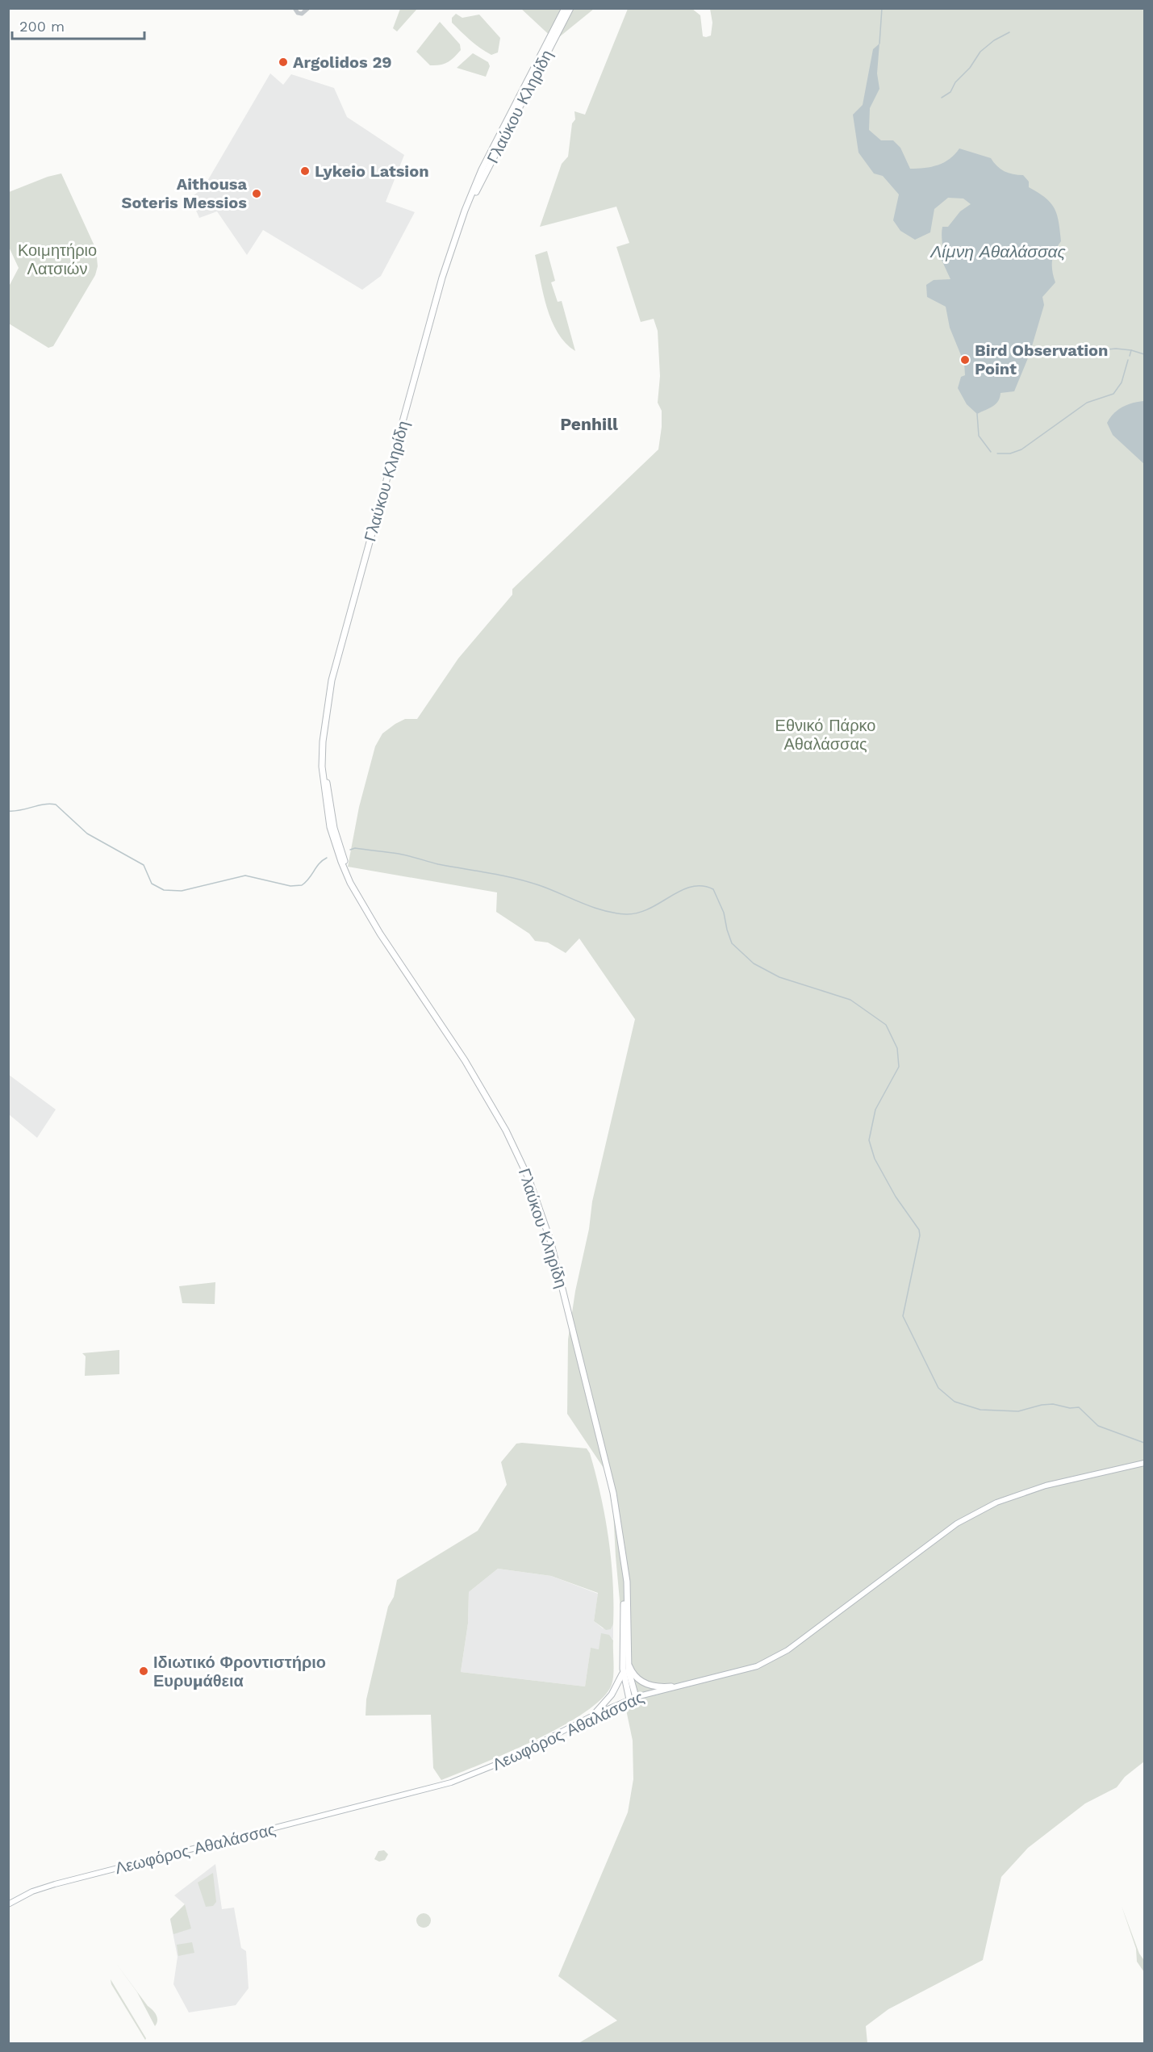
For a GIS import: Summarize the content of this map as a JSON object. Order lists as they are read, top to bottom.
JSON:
{
  "streets": {
    "main road": ["Γλαύκου Κληρίδη", "Λεωφόρος Αθαλάσσας"]
  },
  "crossings": [
    ["Γλαύκου Κληρίδη", "Λεωφόρος Αθαλάσσας"]
  ],
  "districts": ["Penhill"],
  "water": ["Λίμνη Αθαλάσσας"],
  "parks": ["Κοιμητήριο Λατσιών", "Εθνικό Πάρκο Αθαλάσσας"],
  "places": [
    "Argolidos 29",
    "Lykeio Latsion",
    "Aithousa Soteris Messios",
    "Bird Observation Point",
    "Ιδιωτικό Φροντιστήριο Ευρυμάθεια"
  ],
  "scale_bar": "200 m"
}
